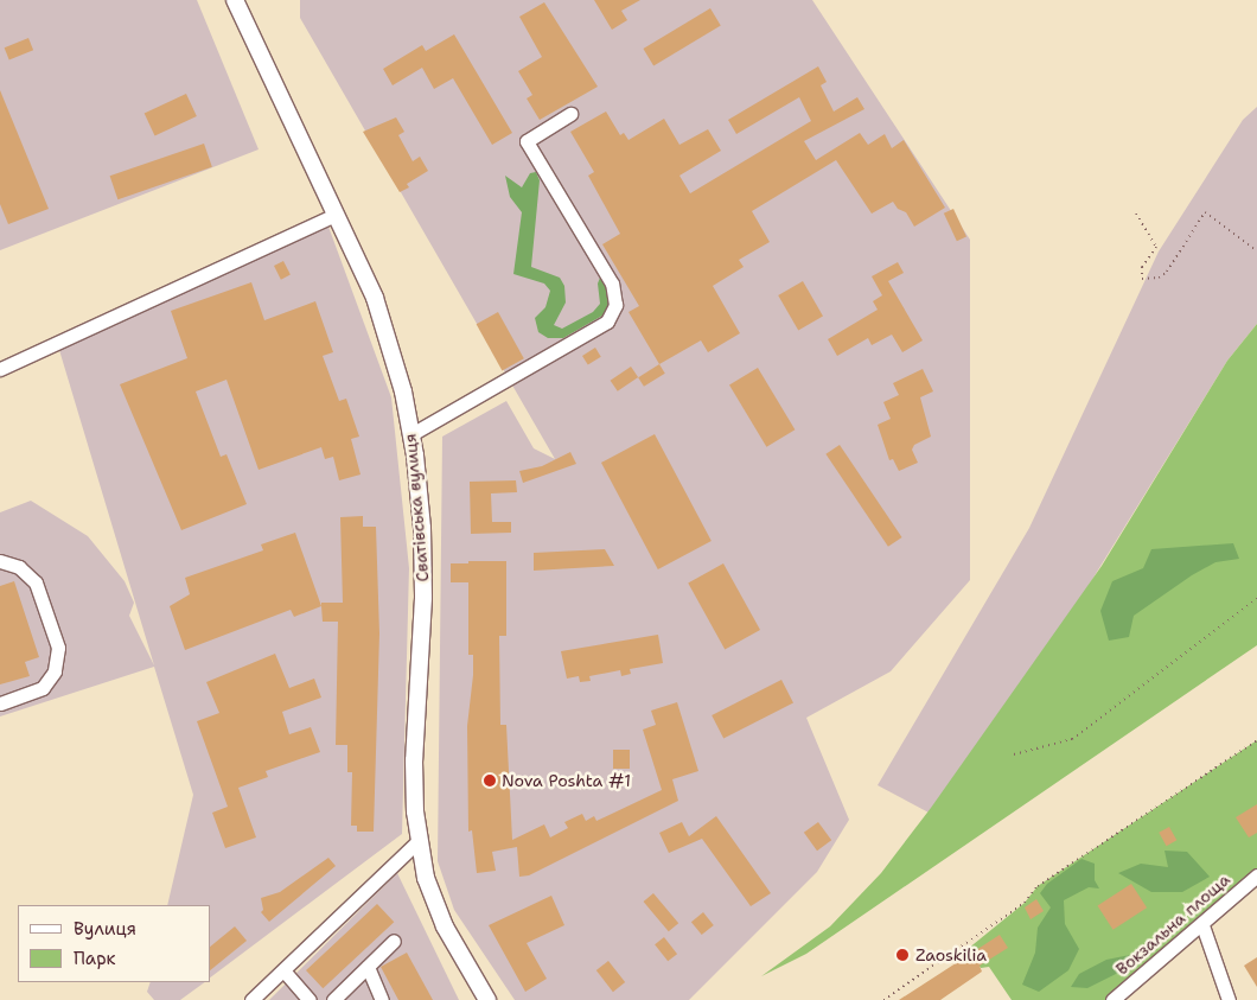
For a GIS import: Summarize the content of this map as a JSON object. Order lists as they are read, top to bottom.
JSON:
{
  "streets": {
    "main road": ["Сватівська вулиця"],
    "street": ["Вокзальна площа"]
  },
  "places": ["Nova Poshta #1", "Zaoskilia"],
  "legend": ["Вулиця", "Парк"]
}
